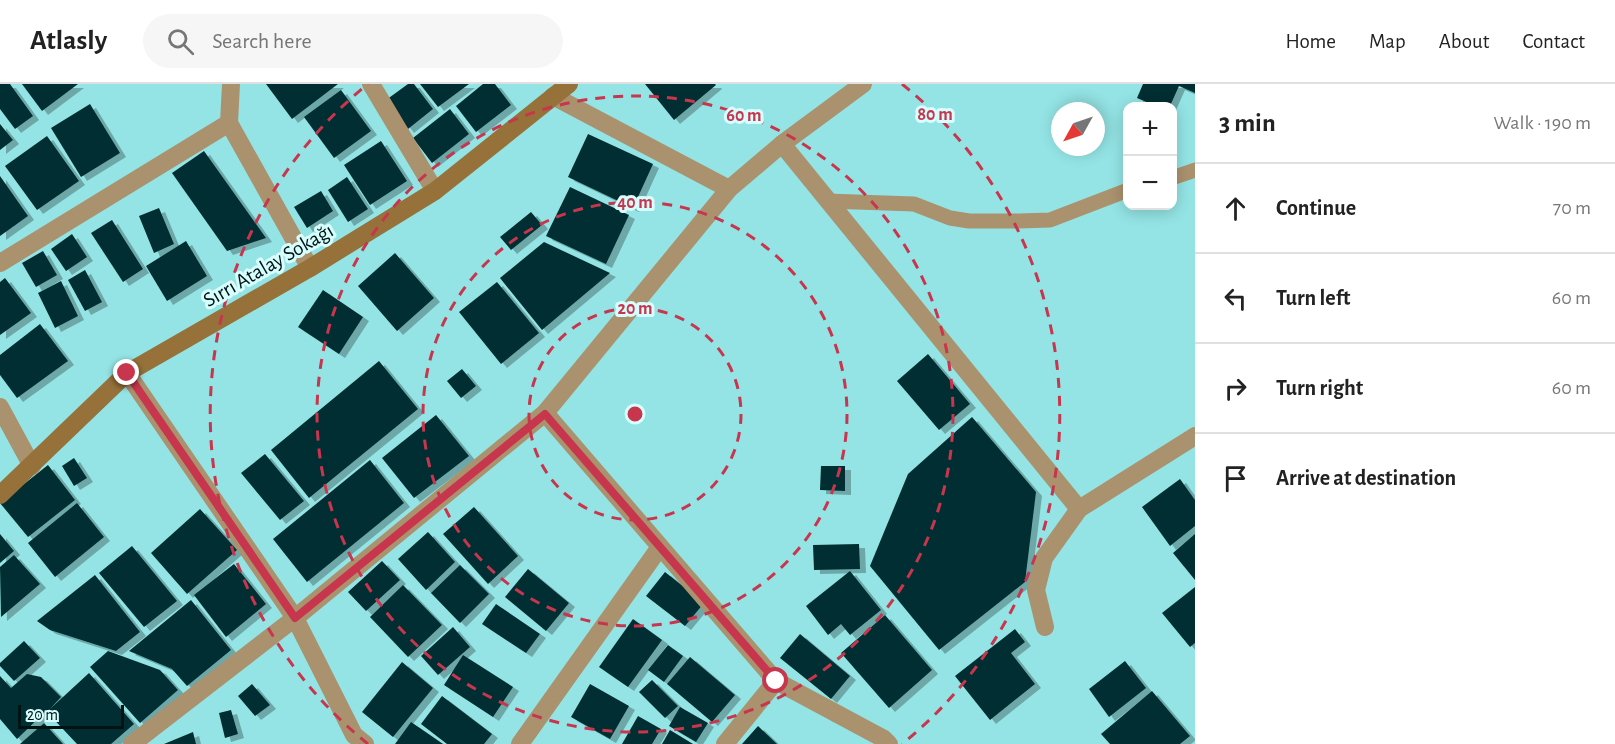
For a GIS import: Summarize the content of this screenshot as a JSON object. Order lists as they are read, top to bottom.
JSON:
{
  "streets": {
    "main road": ["Sırrı Atalay Sokağı"]
  },
  "scale_bar": "20 m",
  "north": "bottom left",
  "page": {
    "header": "Atlasly",
    "search": "Search here",
    "nav": [
      "Home",
      "Map",
      "About",
      "Contact"
    ],
    "heading": ["3 min", "Walk · 190 m"],
    "map_buttons": ["+", "−"],
    "list": [
      ["Continue", "70 m"],
      ["Turn left", "60 m"],
      ["Turn right", "60 m"],
      "Arrive at destination"
    ],
    "scale": "20 m"
  },
  "rings": [
    "80 m",
    "60 m",
    "40 m",
    "20 m"
  ]
}
